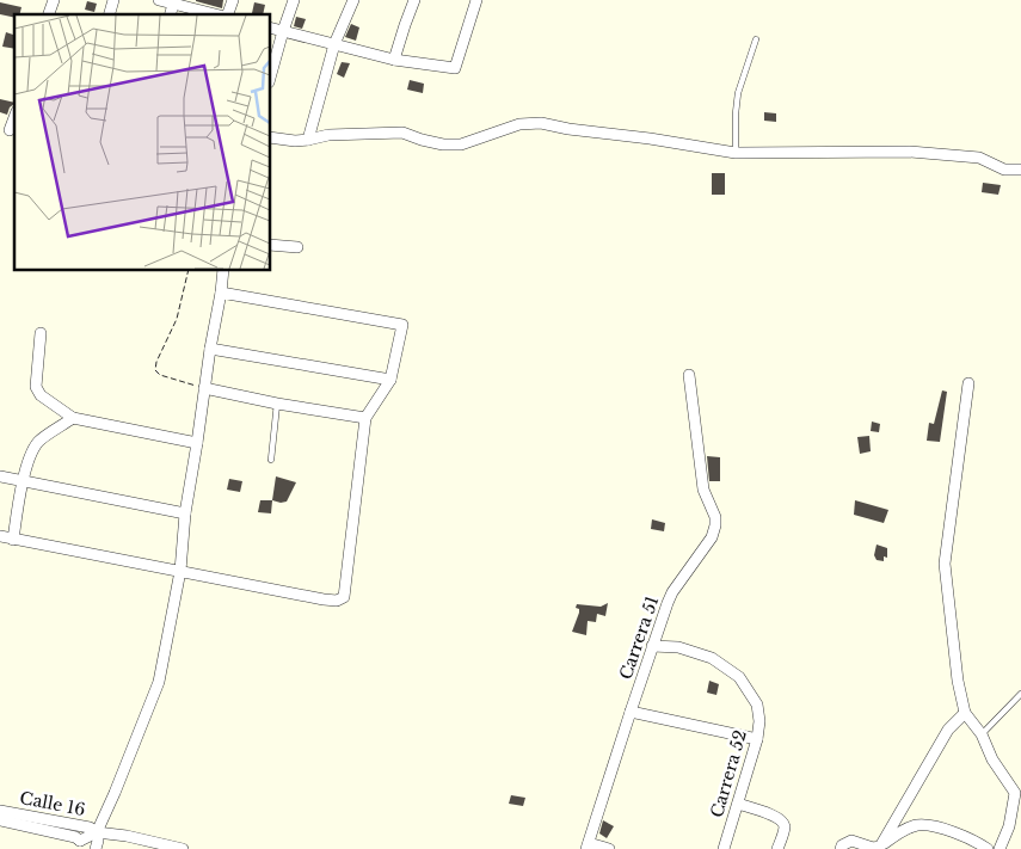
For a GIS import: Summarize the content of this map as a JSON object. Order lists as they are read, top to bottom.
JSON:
{
  "streets": {
    "street": ["Carrera 51", "Carrera 52", "Calle 16"]
  },
  "crossings": [
    ["Carrera 51", "Carrera 52"]
  ]
}
